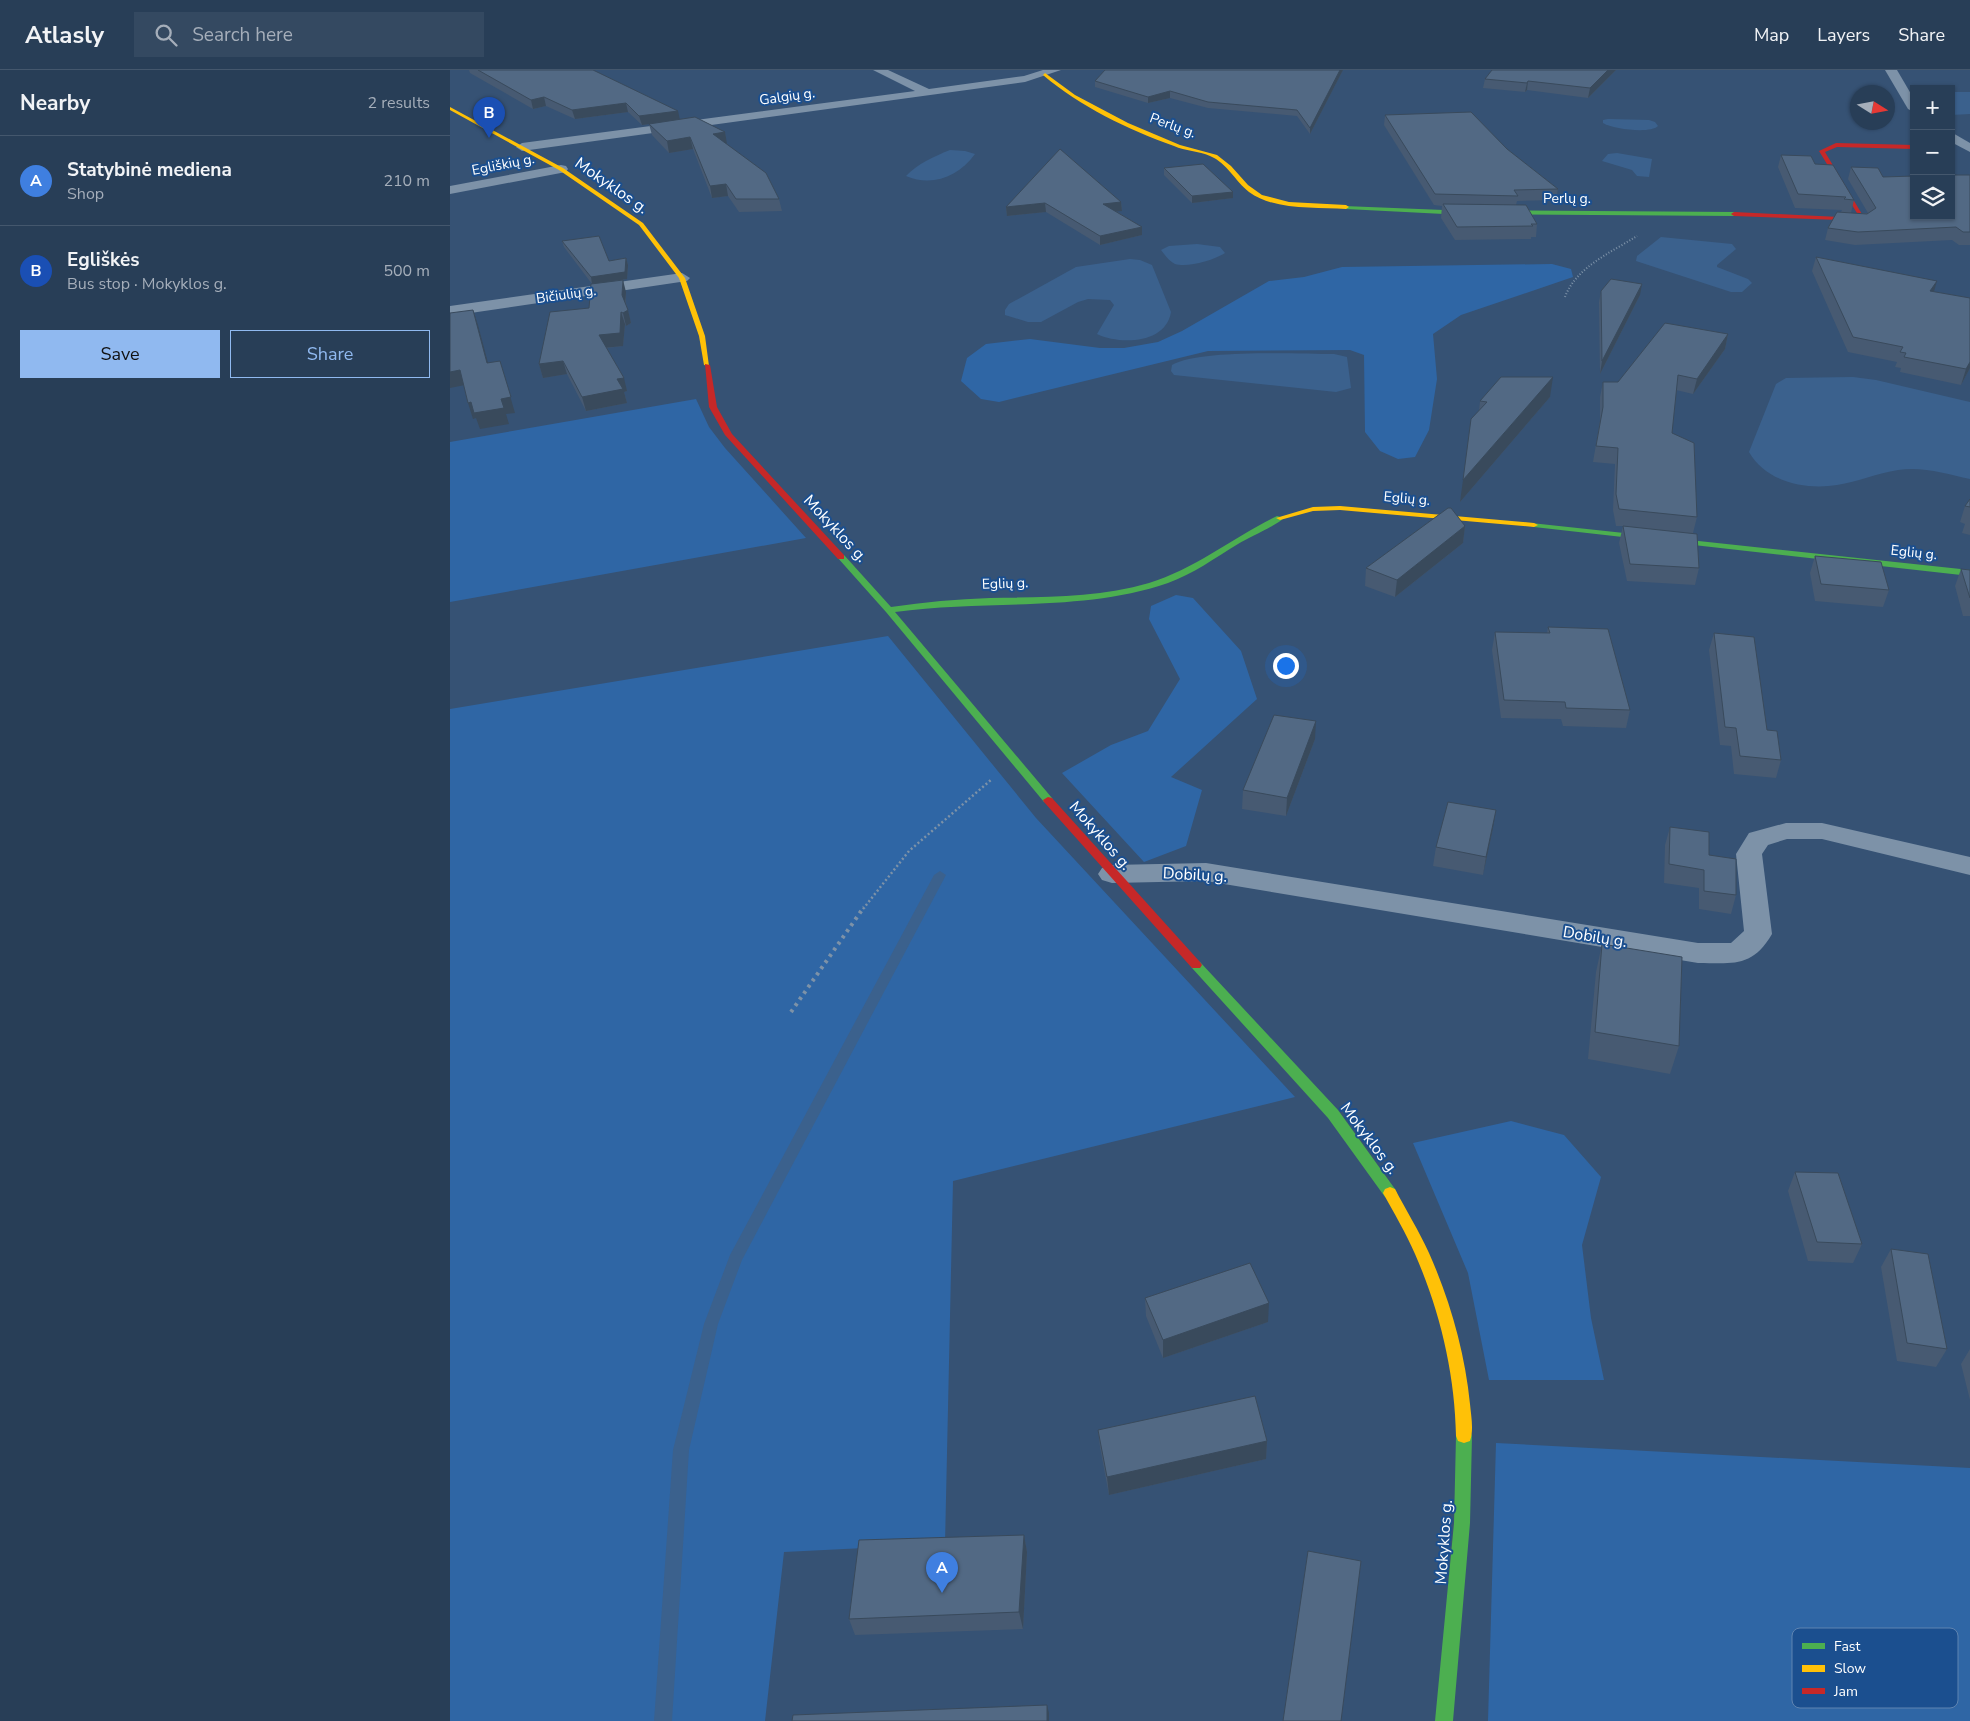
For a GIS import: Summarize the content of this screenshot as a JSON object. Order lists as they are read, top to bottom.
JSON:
{
  "streets": {
    "street": [
      "Galgių g.",
      "Perlų g.",
      "Egliškių g.",
      "Mokyklos g.",
      "Bičiulių g.",
      "Eglių g.",
      "Dobilų g."
    ]
  },
  "crossings": [
    ["Galgių g.", "Perlų g."],
    ["Galgių g.", "Mokyklos g."],
    ["Egliškių g.", "Mokyklos g."],
    ["Mokyklos g.", "Bičiulių g."],
    ["Mokyklos g.", "Eglių g."],
    ["Mokyklos g.", "Dobilų g."]
  ],
  "legend": ["Fast", "Slow", "Jam"],
  "north": "right",
  "page": {
    "header": "Atlasly",
    "search": "Search here",
    "nav": ["Map", "Layers", "Share"],
    "heading": ["Nearby", "2 results"],
    "map_buttons": ["+", "−"],
    "pins": ["B", "A"],
    "list": [
      {
        "mark": "A",
        "name": "Statybinė mediena",
        "note": "Shop",
        "value": "210 m"
      },
      {
        "mark": "B",
        "name": "Egliškės",
        "note": "Bus stop · Mokyklos g.",
        "value": "500 m"
      }
    ],
    "buttons": ["Save", "Share"]
  }
}
